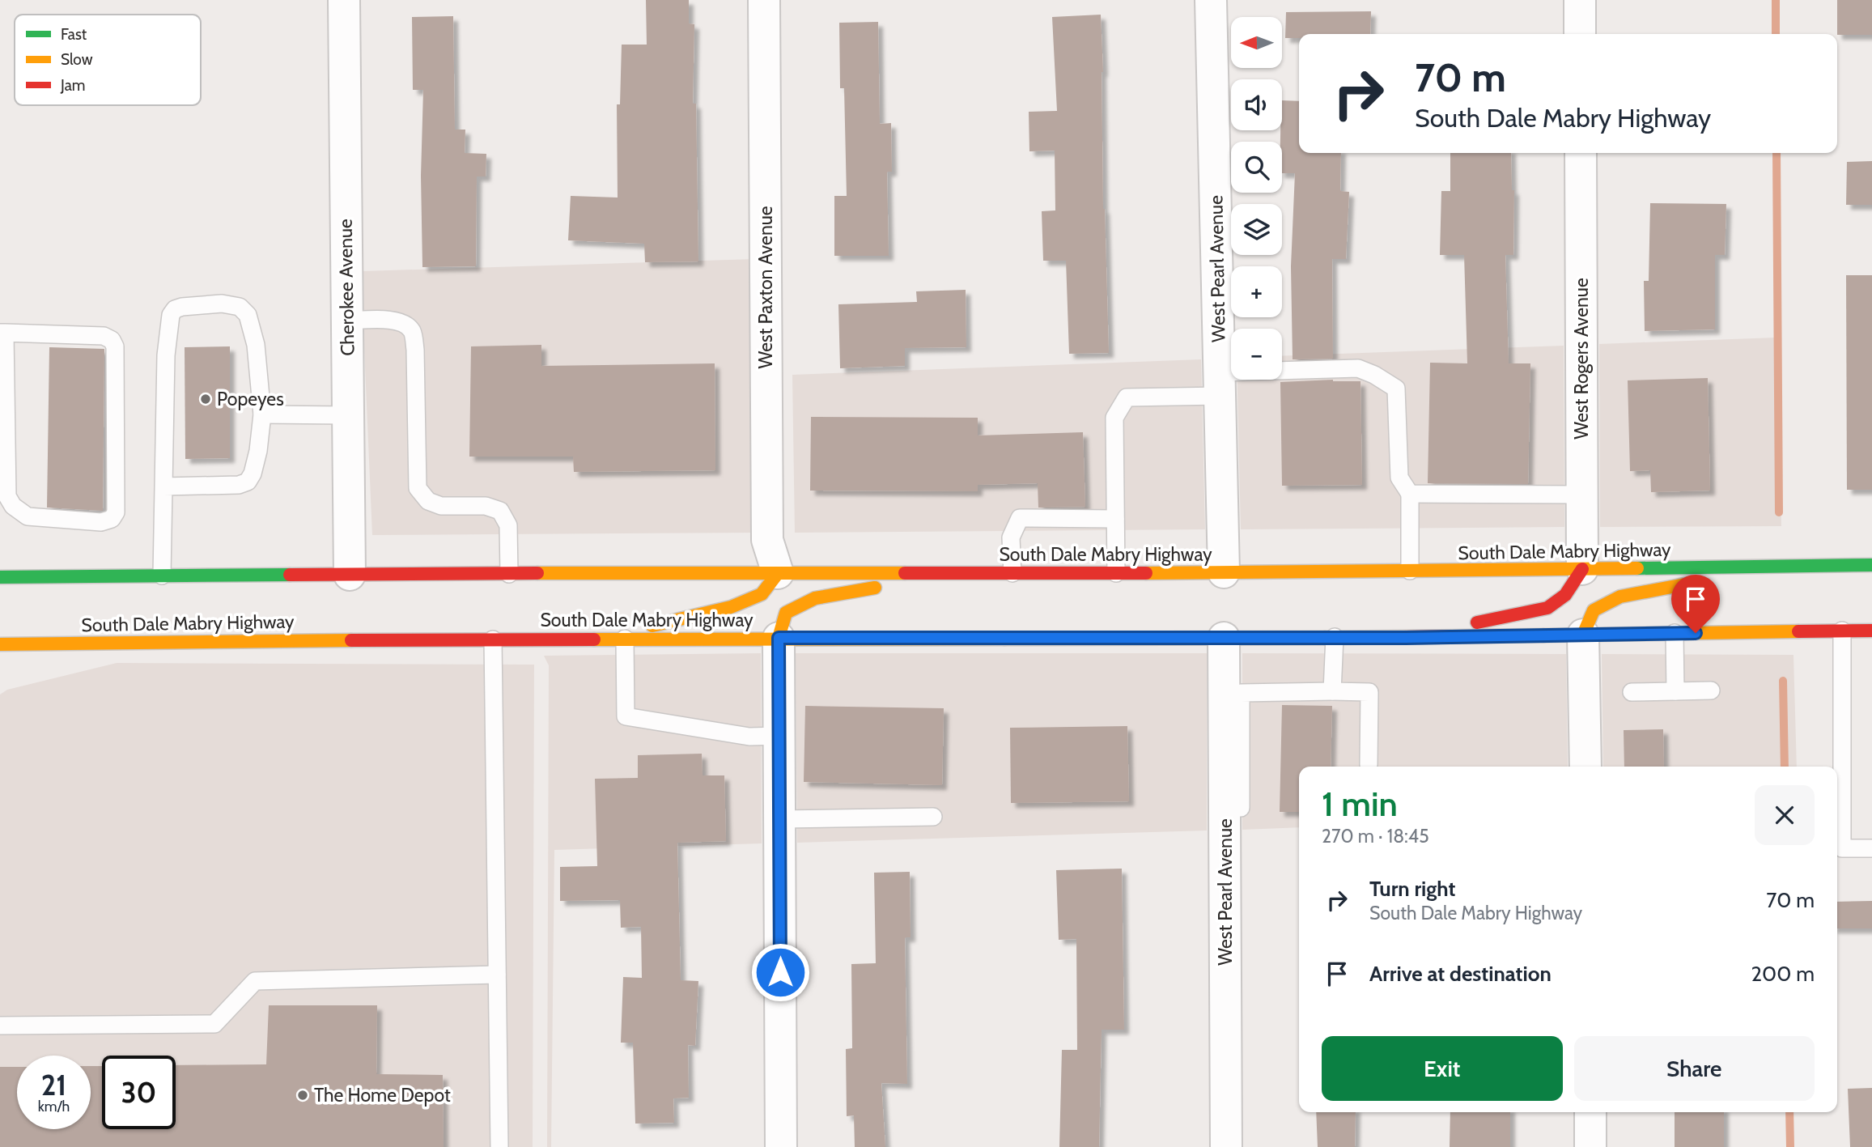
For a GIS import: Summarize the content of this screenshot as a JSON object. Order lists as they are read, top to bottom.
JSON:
{
  "streets": {
    "main road": ["South Dale Mabry Highway"],
    "street": [
      "West Pearl Avenue",
      "Cherokee Avenue",
      "West Paxton Avenue",
      "West Rogers Avenue"
    ]
  },
  "crossings": [
    ["West Pearl Avenue", "South Dale Mabry Highway"],
    ["Cherokee Avenue", "South Dale Mabry Highway"],
    ["West Paxton Avenue", "South Dale Mabry Highway"],
    ["West Rogers Avenue", "South Dale Mabry Highway"]
  ],
  "places": ["Popeyes", "The Home Depot"],
  "legend": ["Fast", "Slow", "Jam"],
  "north": "left",
  "page": {
    "map_buttons": ["+", "−"],
    "turn": ["70 m", "South Dale Mabry Highway"],
    "heading": ["1 min", "270 m · 18:45"],
    "list": [
      {
        "name": "Turn right",
        "note": "South Dale Mabry Highway",
        "value": "70 m"
      },
      {
        "name": "Arrive at destination",
        "value": "200 m"
      }
    ],
    "buttons": ["Exit", "Share"],
    "speed": "21 km/h",
    "limit": "30"
  }
}
